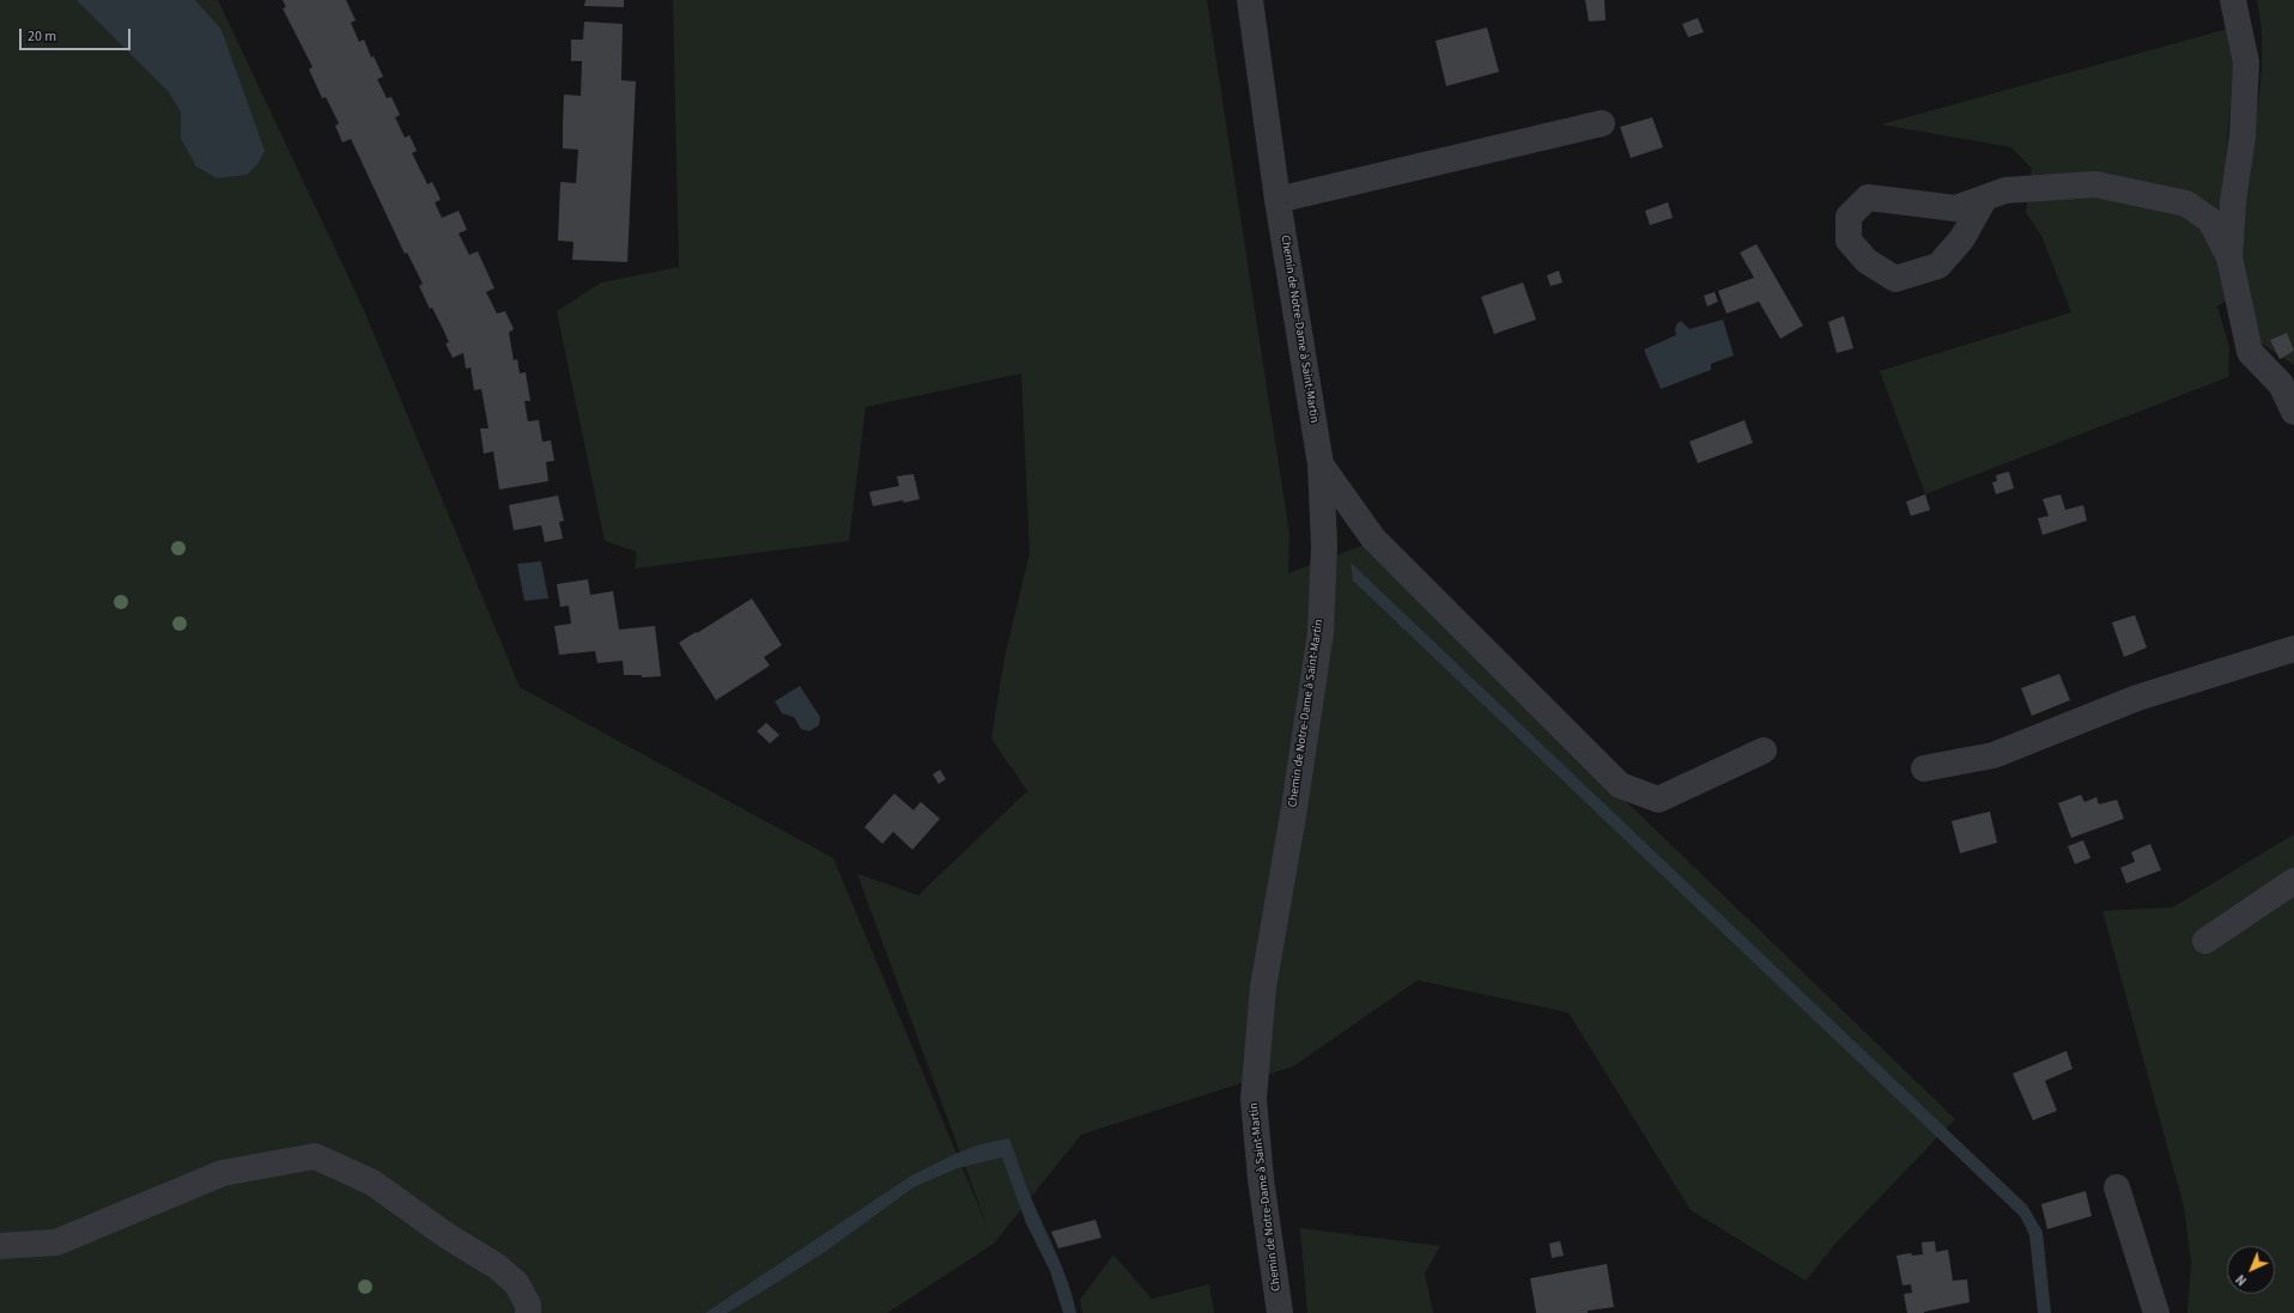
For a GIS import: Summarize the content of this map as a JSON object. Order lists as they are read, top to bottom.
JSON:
{
  "streets": {
    "street": ["Chemin de Notre-Dame à Saint-Martin"]
  },
  "scale_bar": "20 m",
  "north": "bottom left"
}
